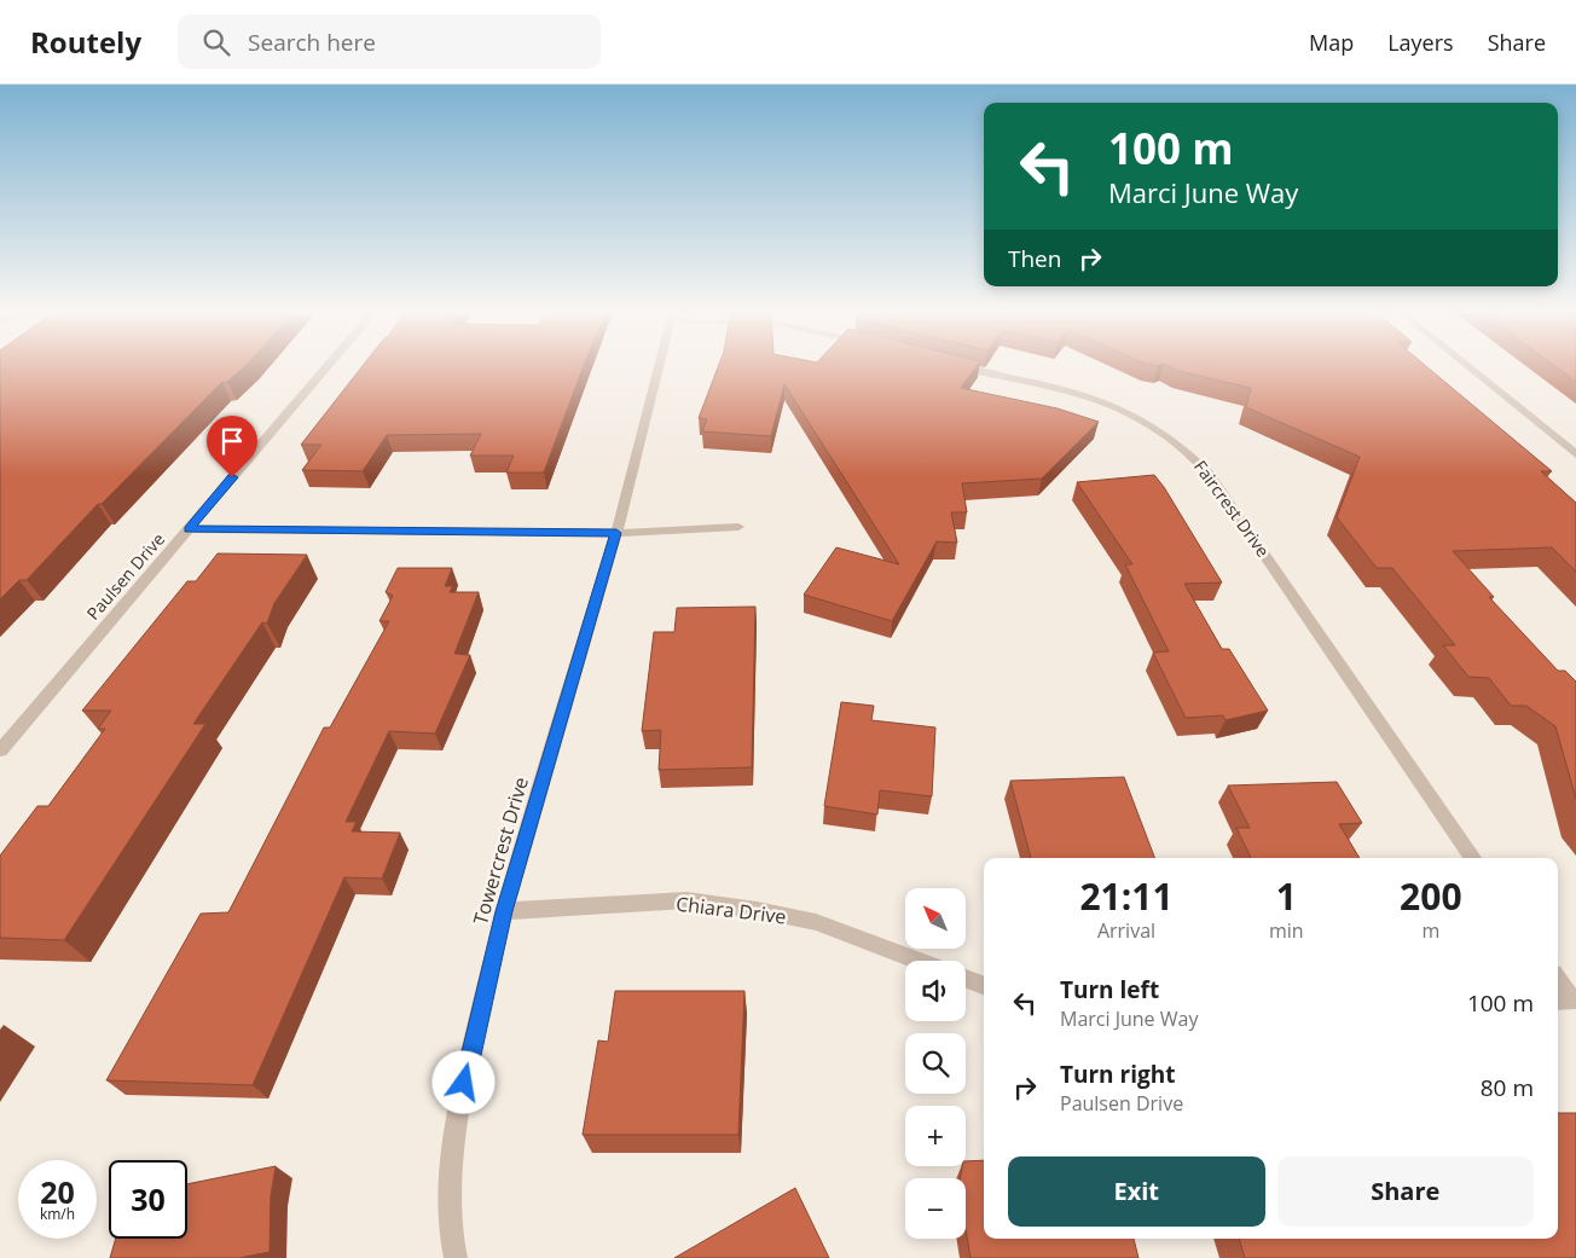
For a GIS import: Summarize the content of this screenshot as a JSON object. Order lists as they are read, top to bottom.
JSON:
{
  "streets": {
    "street": [
      "Faircrest Drive",
      "Paulsen Drive",
      "Towercrest Drive",
      "Chiara Drive"
    ]
  },
  "crossings": [
    ["Towercrest Drive", "Chiara Drive"]
  ],
  "north": "top left",
  "page": {
    "header": "Routely",
    "search": "Search here",
    "nav": ["Map", "Layers", "Share"],
    "turn": ["100 m", "Marci June Way"],
    "then": "Then",
    "eta": [
      "21:11",
      "Arrival",
      "1",
      "min",
      "200",
      "m"
    ],
    "map_buttons": ["+", "−"],
    "list": [
      {
        "name": "Turn left",
        "note": "Marci June Way",
        "value": "100 m"
      },
      {
        "name": "Turn right",
        "note": "Paulsen Drive",
        "value": "80 m"
      }
    ],
    "buttons": ["Exit", "Share"],
    "speed": "20 km/h",
    "limit": "30"
  }
}
